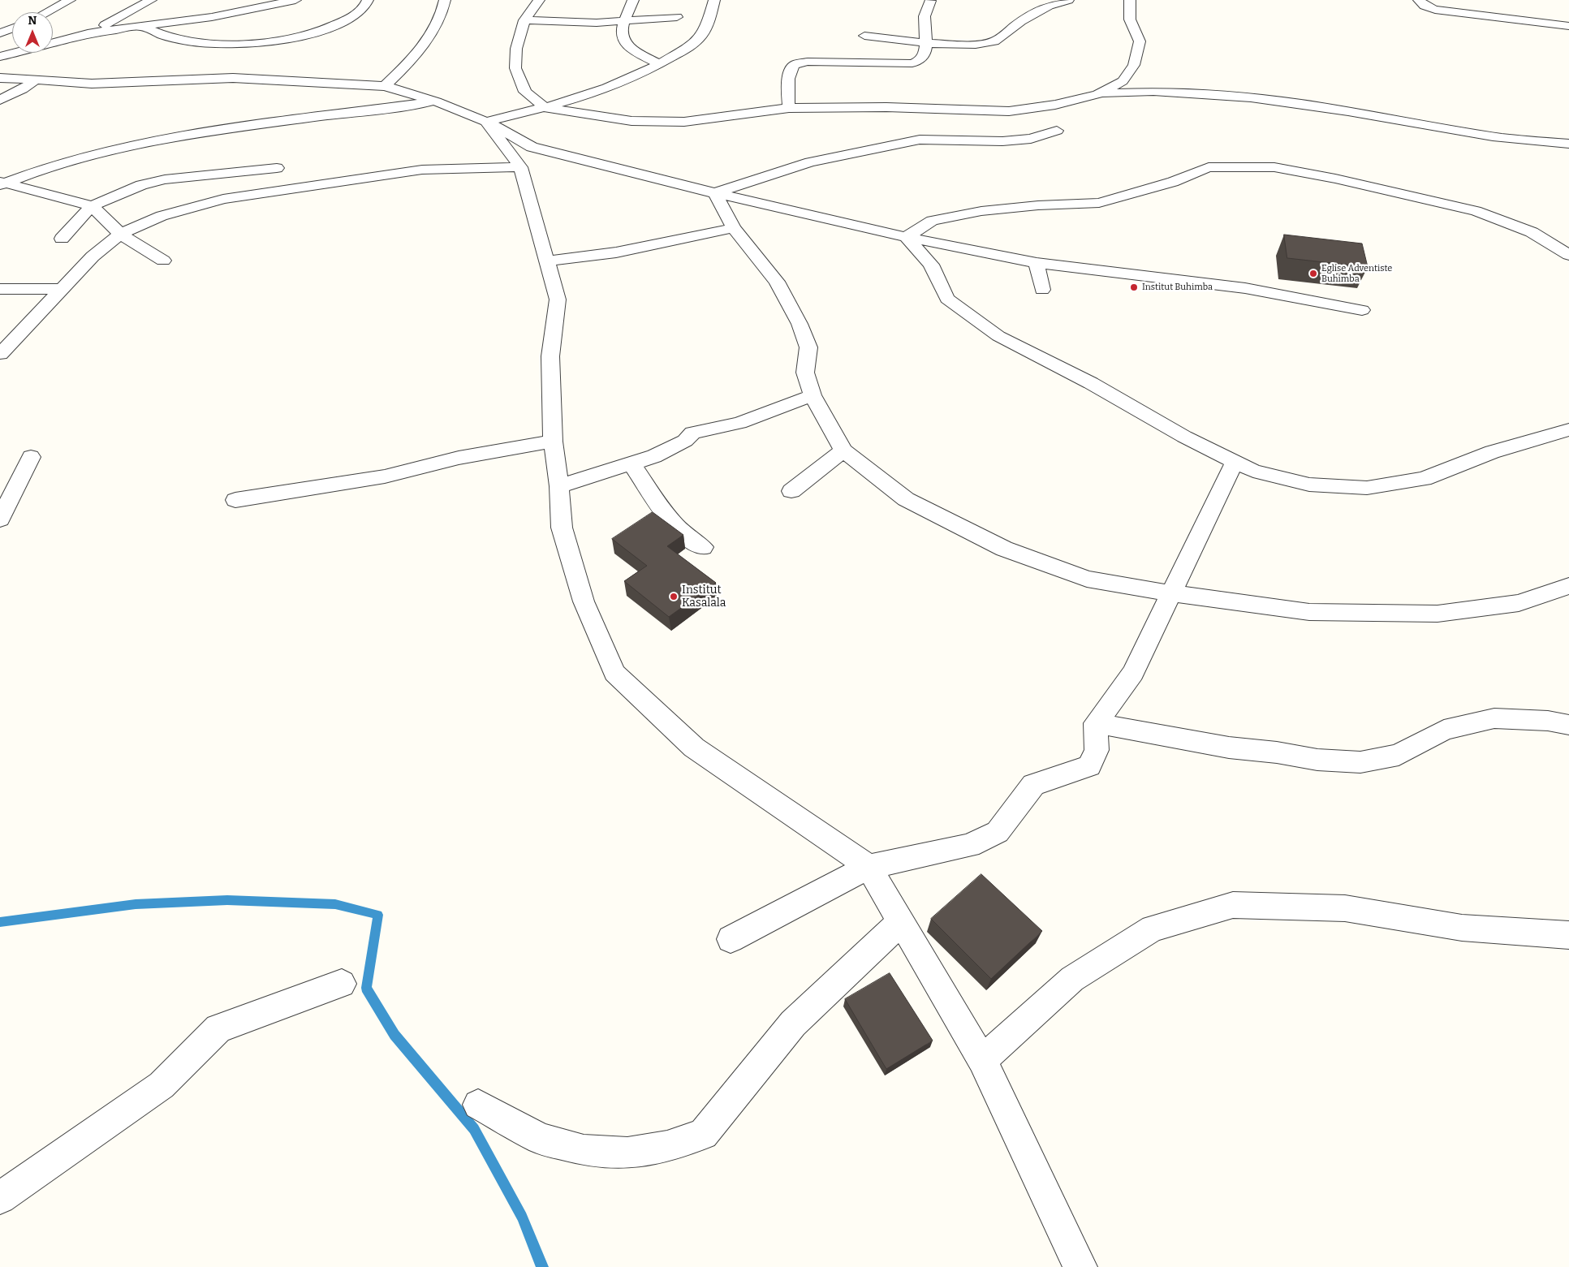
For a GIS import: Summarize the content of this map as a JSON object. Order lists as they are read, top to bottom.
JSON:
{
  "places": ["Eglise Adventiste Buhimba", "Institut Buhimba", "Institut Kasalala"],
  "north": "top"
}
